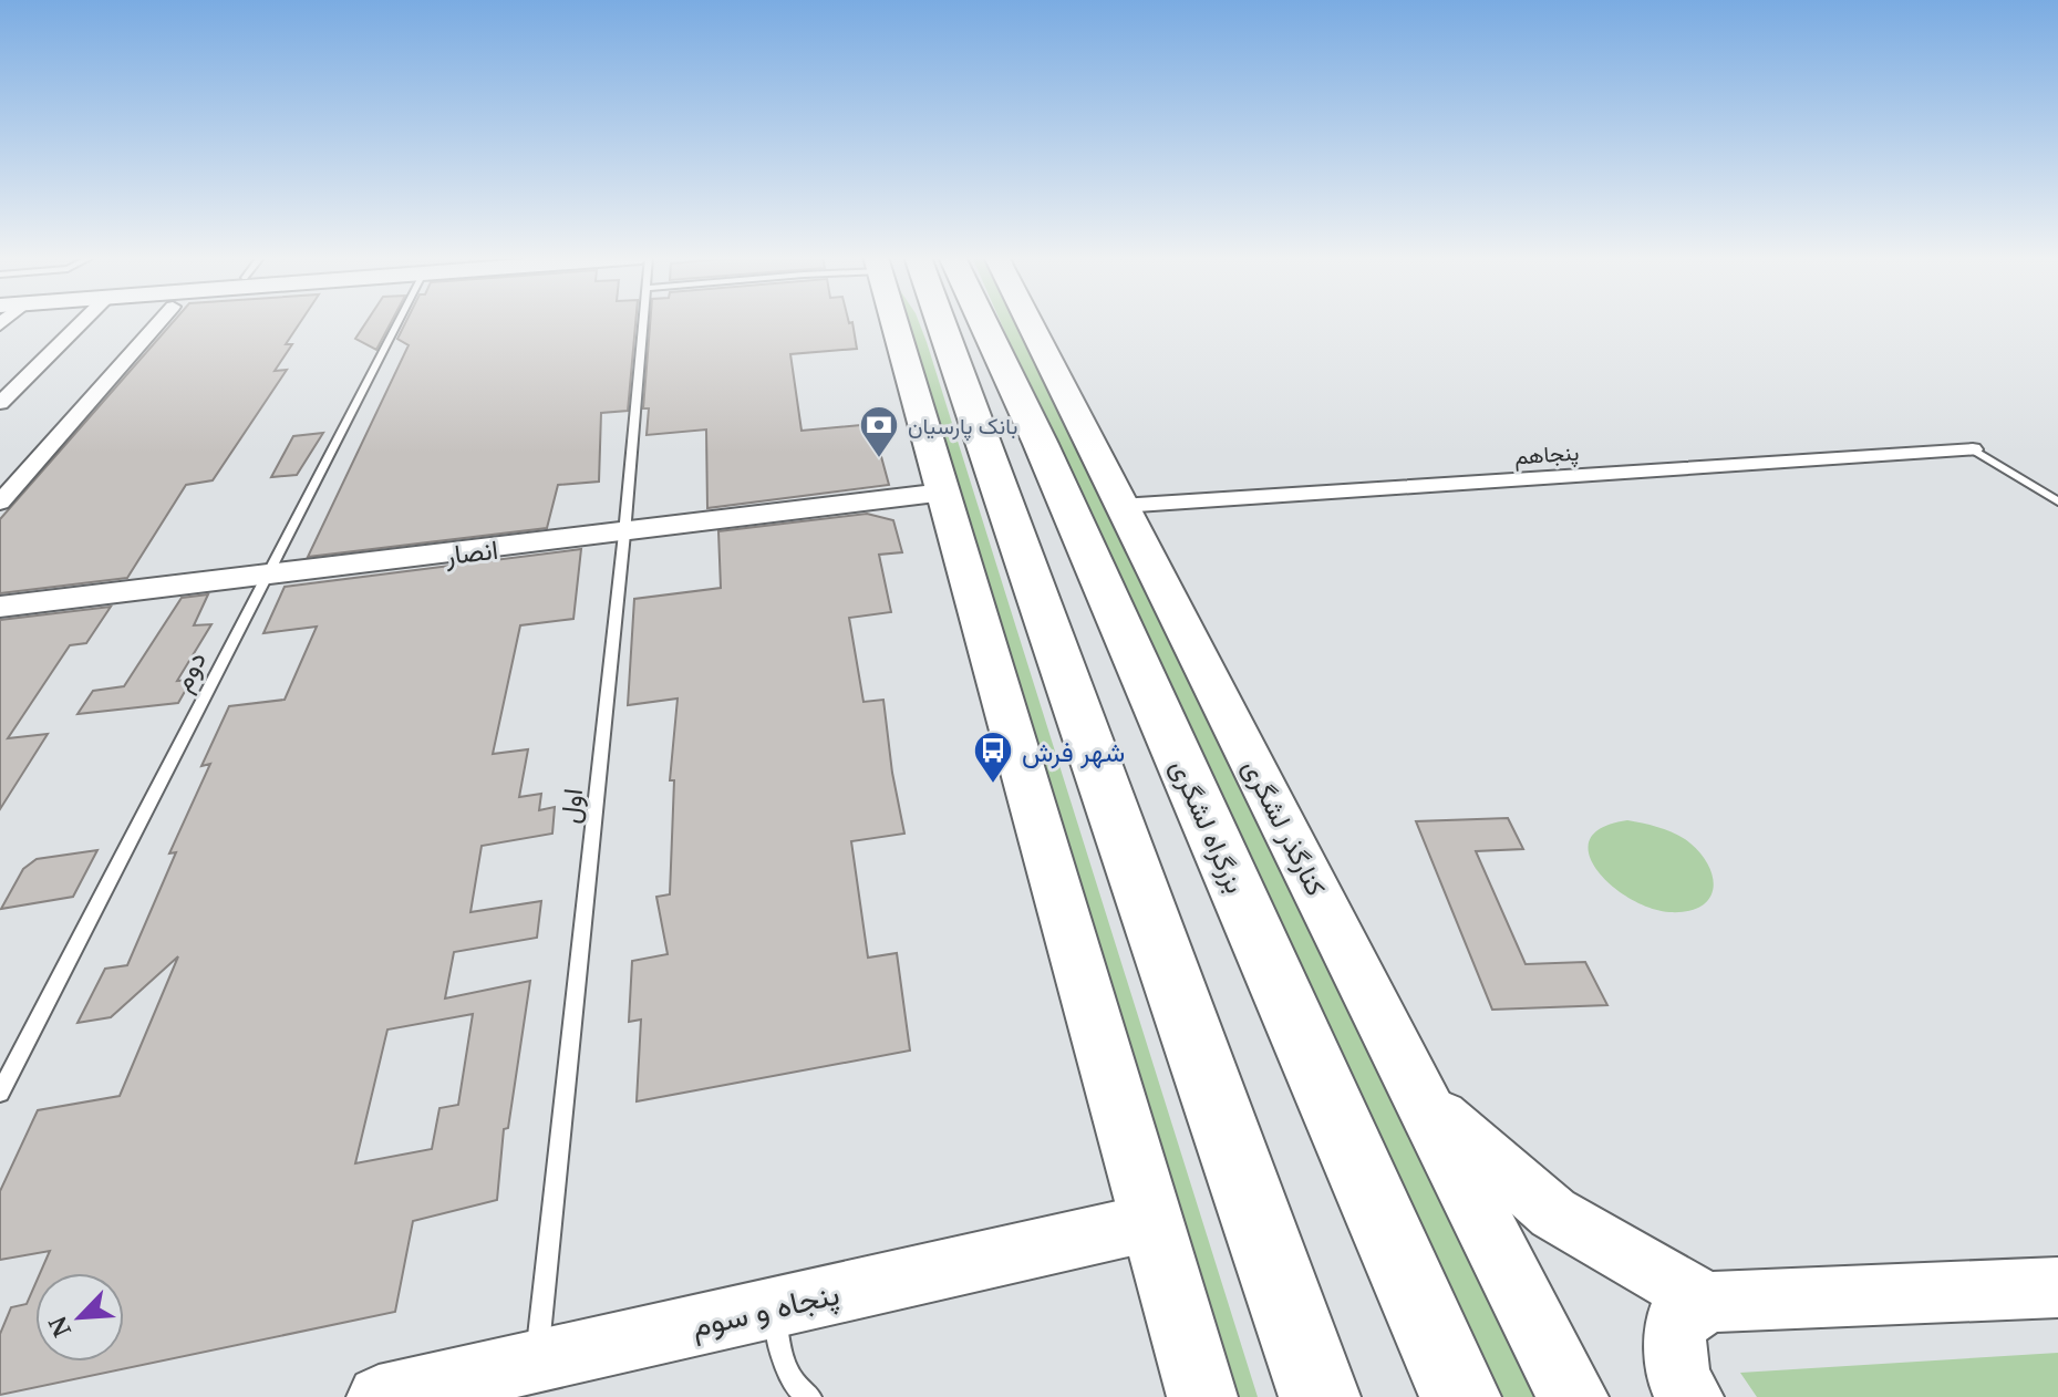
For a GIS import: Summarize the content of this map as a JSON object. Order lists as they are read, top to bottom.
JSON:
{
  "streets": {
    "highway": ["بزرگراه لشگری"],
    "main road": ["کنارگذر لشگری"],
    "street": ["پنجاهم", "انصار", "پنجاه و سوم"],
    "lane": ["دوم", "اول"]
  },
  "crossings": [
    ["پنجاهم", "کنارگذر لشگری"],
    ["انصار", "دوم"],
    ["انصار", "اول"],
    ["اول", "پنجاه و سوم"]
  ],
  "places": {
    "bank": ["بانک پارسیان"],
    "bus stop": ["شهر فرش"]
  },
  "north": "bottom left"
}
